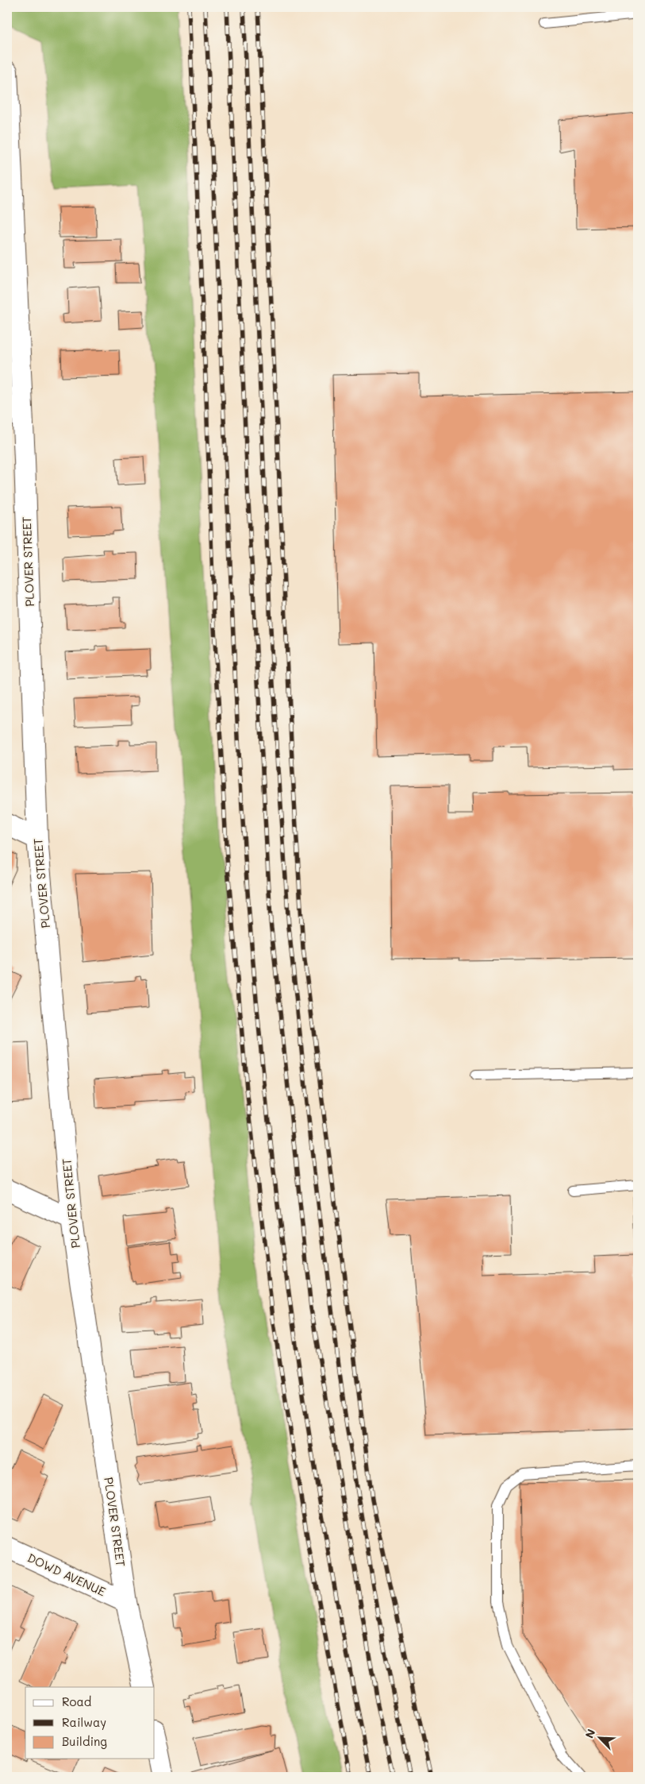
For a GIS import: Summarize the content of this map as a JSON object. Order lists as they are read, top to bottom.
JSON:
{
  "streets": {
    "street": ["PLOVER STREET", "DOWD AVENUE"]
  },
  "crossings": [
    ["PLOVER STREET", "DOWD AVENUE"]
  ],
  "legend": ["Road", "Railway", "Building"],
  "north": "top left"
}
